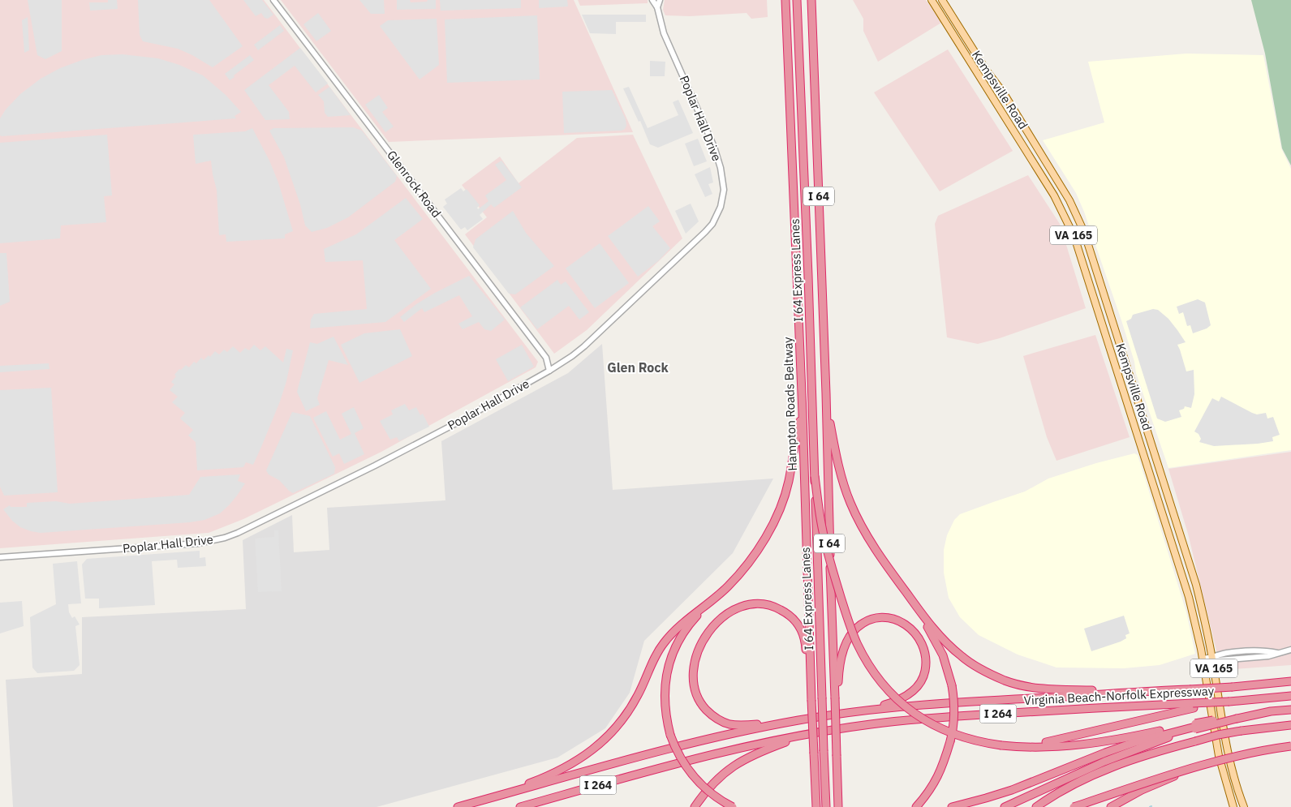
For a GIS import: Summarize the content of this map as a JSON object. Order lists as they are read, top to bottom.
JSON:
{
  "streets": {
    "highway": [
      "I 64",
      "I 64 Express Lanes",
      "Hampton Roads Beltway",
      "Virginia Beach-Norfolk Expressway",
      "I 264"
    ],
    "main road": ["Kempsville Road", "VA 165"],
    "street": ["Poplar Hall Drive", "Glenrock Road"]
  },
  "crossings": [
    ["Poplar Hall Drive", "Glenrock Road"]
  ],
  "districts": ["Glen Rock"]
}
